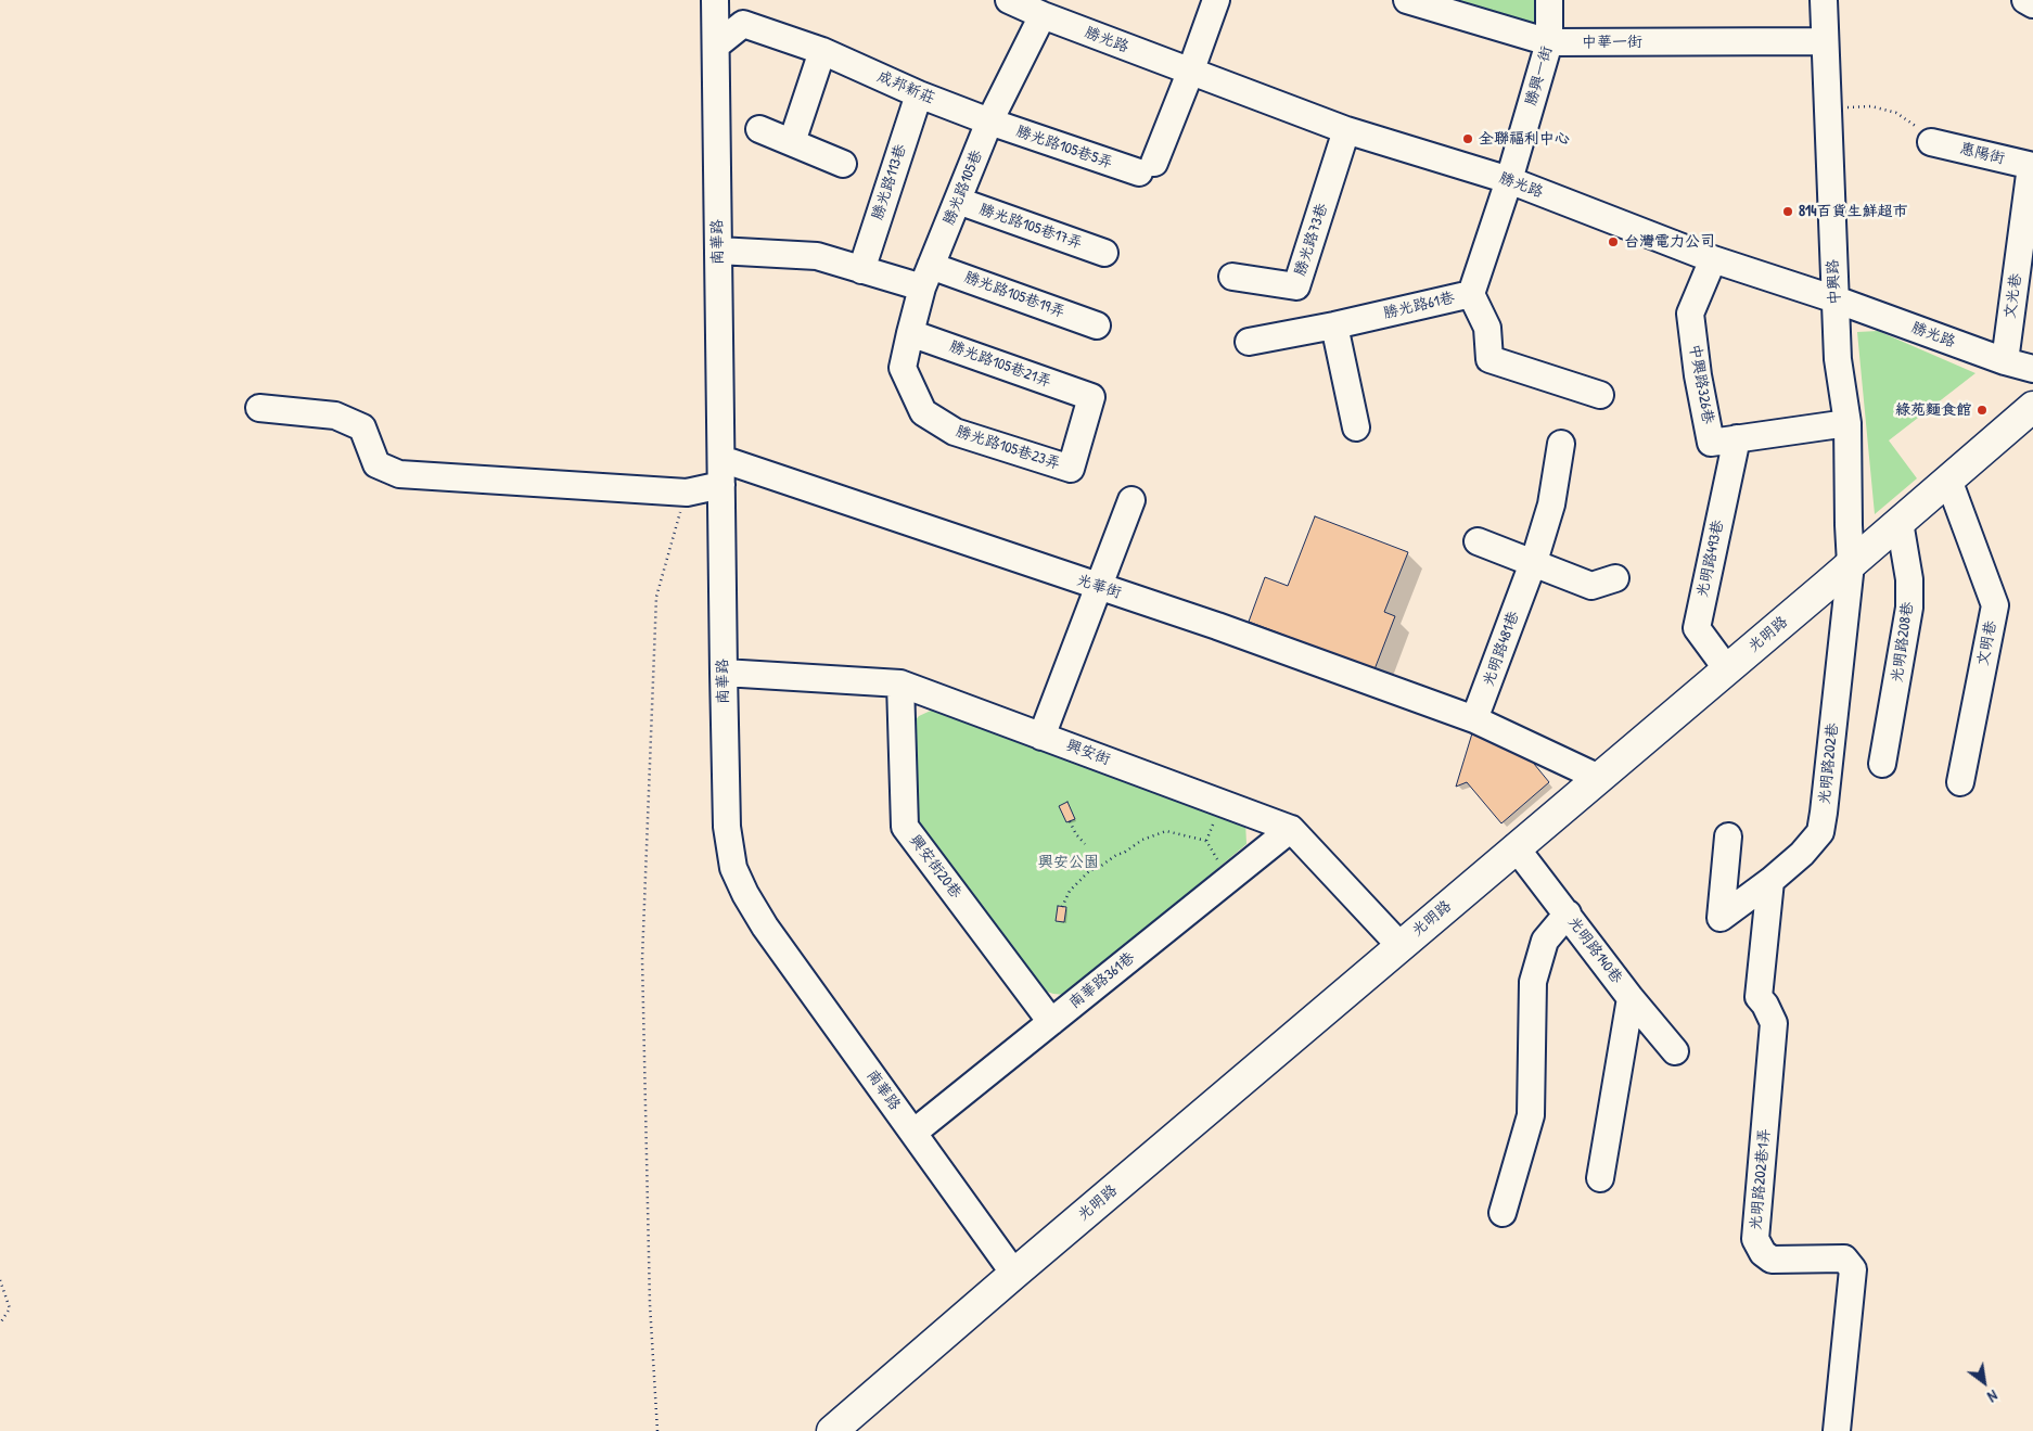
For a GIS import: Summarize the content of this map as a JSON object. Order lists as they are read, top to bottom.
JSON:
{
  "streets": {
    "main road": ["光明路"],
    "street": [
      "勝光路",
      "中華一街",
      "勝興一街",
      "成邦新莊",
      "勝光路105巷5弄",
      "惠陽街",
      "勝光路113巷",
      "勝光路105巷",
      "勝光路105巷17弄",
      "勝光路73巷",
      "南華路",
      "中興路",
      "勝光路105巷19弄",
      "文光巷",
      "勝光路61巷",
      "勝光路105巷21弄",
      "中興路326巷",
      "勝光路105巷23弄",
      "光明路493巷",
      "光華街",
      "光明路208巷",
      "文明巷",
      "光明路481巷",
      "興安街",
      "光明路202巷",
      "興安街20巷",
      "光明路140巷",
      "南華路361巷",
      "光明路202巷1弄"
    ]
  },
  "crossings": [
    ["勝光路", "勝興一街"],
    ["勝光路", "勝光路105巷5弄"],
    ["勝光路", "勝光路105巷"],
    ["勝光路", "勝光路73巷"],
    ["勝光路", "中興路"],
    ["勝光路", "文光巷"],
    ["勝光路", "勝光路61巷"],
    ["勝光路", "中興路326巷"],
    ["中華一街", "勝興一街"],
    ["中華一街", "中興路"],
    ["勝興一街", "勝光路61巷"],
    ["成邦新莊", "勝光路105巷5弄"],
    ["成邦新莊", "勝光路113巷"],
    ["成邦新莊", "勝光路105巷"],
    ["成邦新莊", "南華路"],
    ["勝光路105巷5弄", "勝光路105巷"],
    ["惠陽街", "文光巷"],
    ["勝光路113巷", "勝光路105巷19弄"],
    ["勝光路105巷", "勝光路105巷17弄"],
    ["勝光路105巷", "勝光路105巷19弄"],
    ["勝光路105巷", "勝光路105巷21弄"],
    ["勝光路105巷", "勝光路105巷23弄"],
    ["南華路", "勝光路105巷19弄"],
    ["南華路", "光華街"],
    ["南華路", "光明路"],
    ["南華路", "興安街"],
    ["南華路", "南華路361巷"],
    ["中興路", "中興路326巷"],
    ["中興路", "光明路"],
    ["中興路", "光明路202巷"],
    ["勝光路105巷21弄", "勝光路105巷23弄"],
    ["中興路326巷", "光明路493巷"],
    ["光明路493巷", "光明路"],
    ["光華街", "光明路481巷"],
    ["光明路", "光明路208巷"],
    ["光明路", "文明巷"],
    ["光明路", "興安街"],
    ["光明路", "光明路202巷"],
    ["光明路", "光明路140巷"],
    ["興安街", "興安街20巷"],
    ["興安街", "南華路361巷"],
    ["光明路202巷", "光明路202巷1弄"],
    ["興安街20巷", "南華路361巷"]
  ],
  "parks": ["興安公園"],
  "places": [
    "全聯福利中心",
    "814百貨生鮮超市",
    "台灣電力公司",
    "綠苑麵食館"
  ],
  "north": "bottom right"
}
